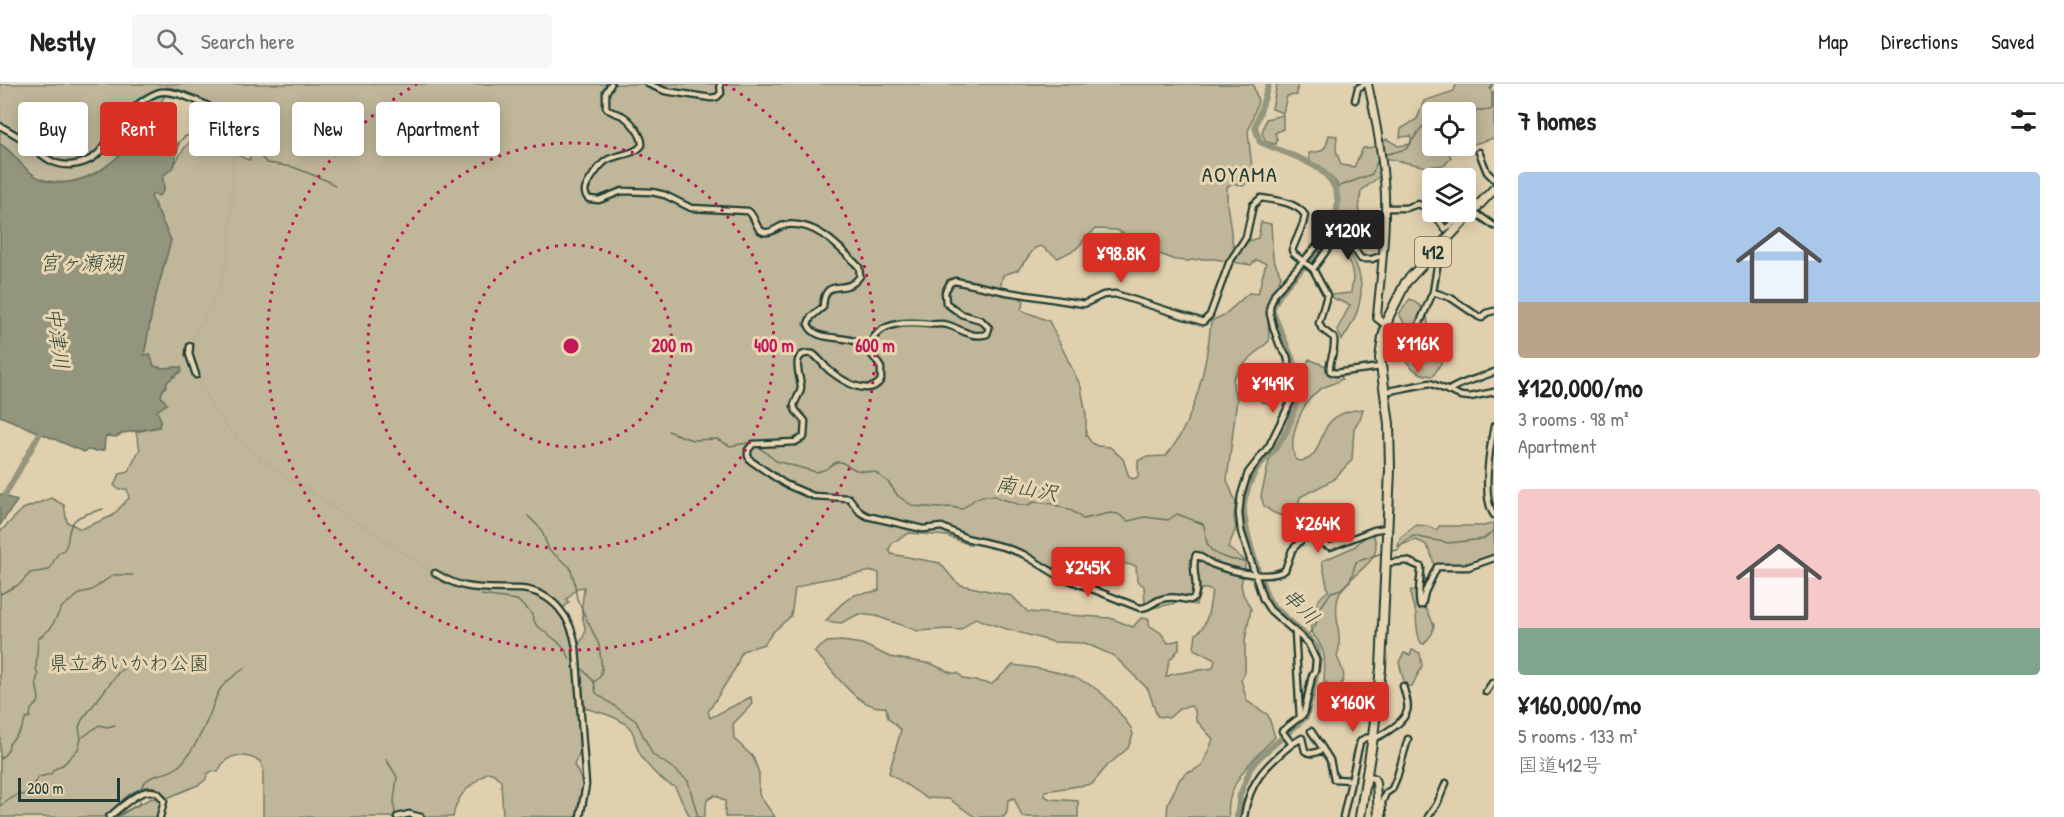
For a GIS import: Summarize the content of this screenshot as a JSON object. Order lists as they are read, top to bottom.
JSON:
{
  "streets": {
    "highway": ["412"]
  },
  "districts": ["AOYAMA"],
  "water": [
    "宮ヶ瀬湖",
    "中津川",
    "南山沢",
    "串川"
  ],
  "parks": ["県立あいかわ公園"],
  "scale_bar": "200 m",
  "page": {
    "header": "Nestly",
    "search": "Search here",
    "nav": ["Map", "Directions", "Saved"],
    "heading": "7 homes",
    "chip": [
      "Buy",
      "Rent",
      "Filters",
      "New",
      "Apartment"
    ],
    "list": [
      {
        "name": "¥120,000/mo",
        "note": "3 rooms · 98 m² · Apartment"
      },
      {
        "name": "¥160,000/mo",
        "note": "5 rooms · 133 m² · 国道412号"
      }
    ],
    "price": [
      "¥120K",
      "¥98.8K",
      "¥116K",
      "¥149K",
      "¥264K",
      "¥245K",
      "¥160K"
    ],
    "scale": "200 m"
  },
  "rings": ["200 m", "400 m", "600 m"]
}
